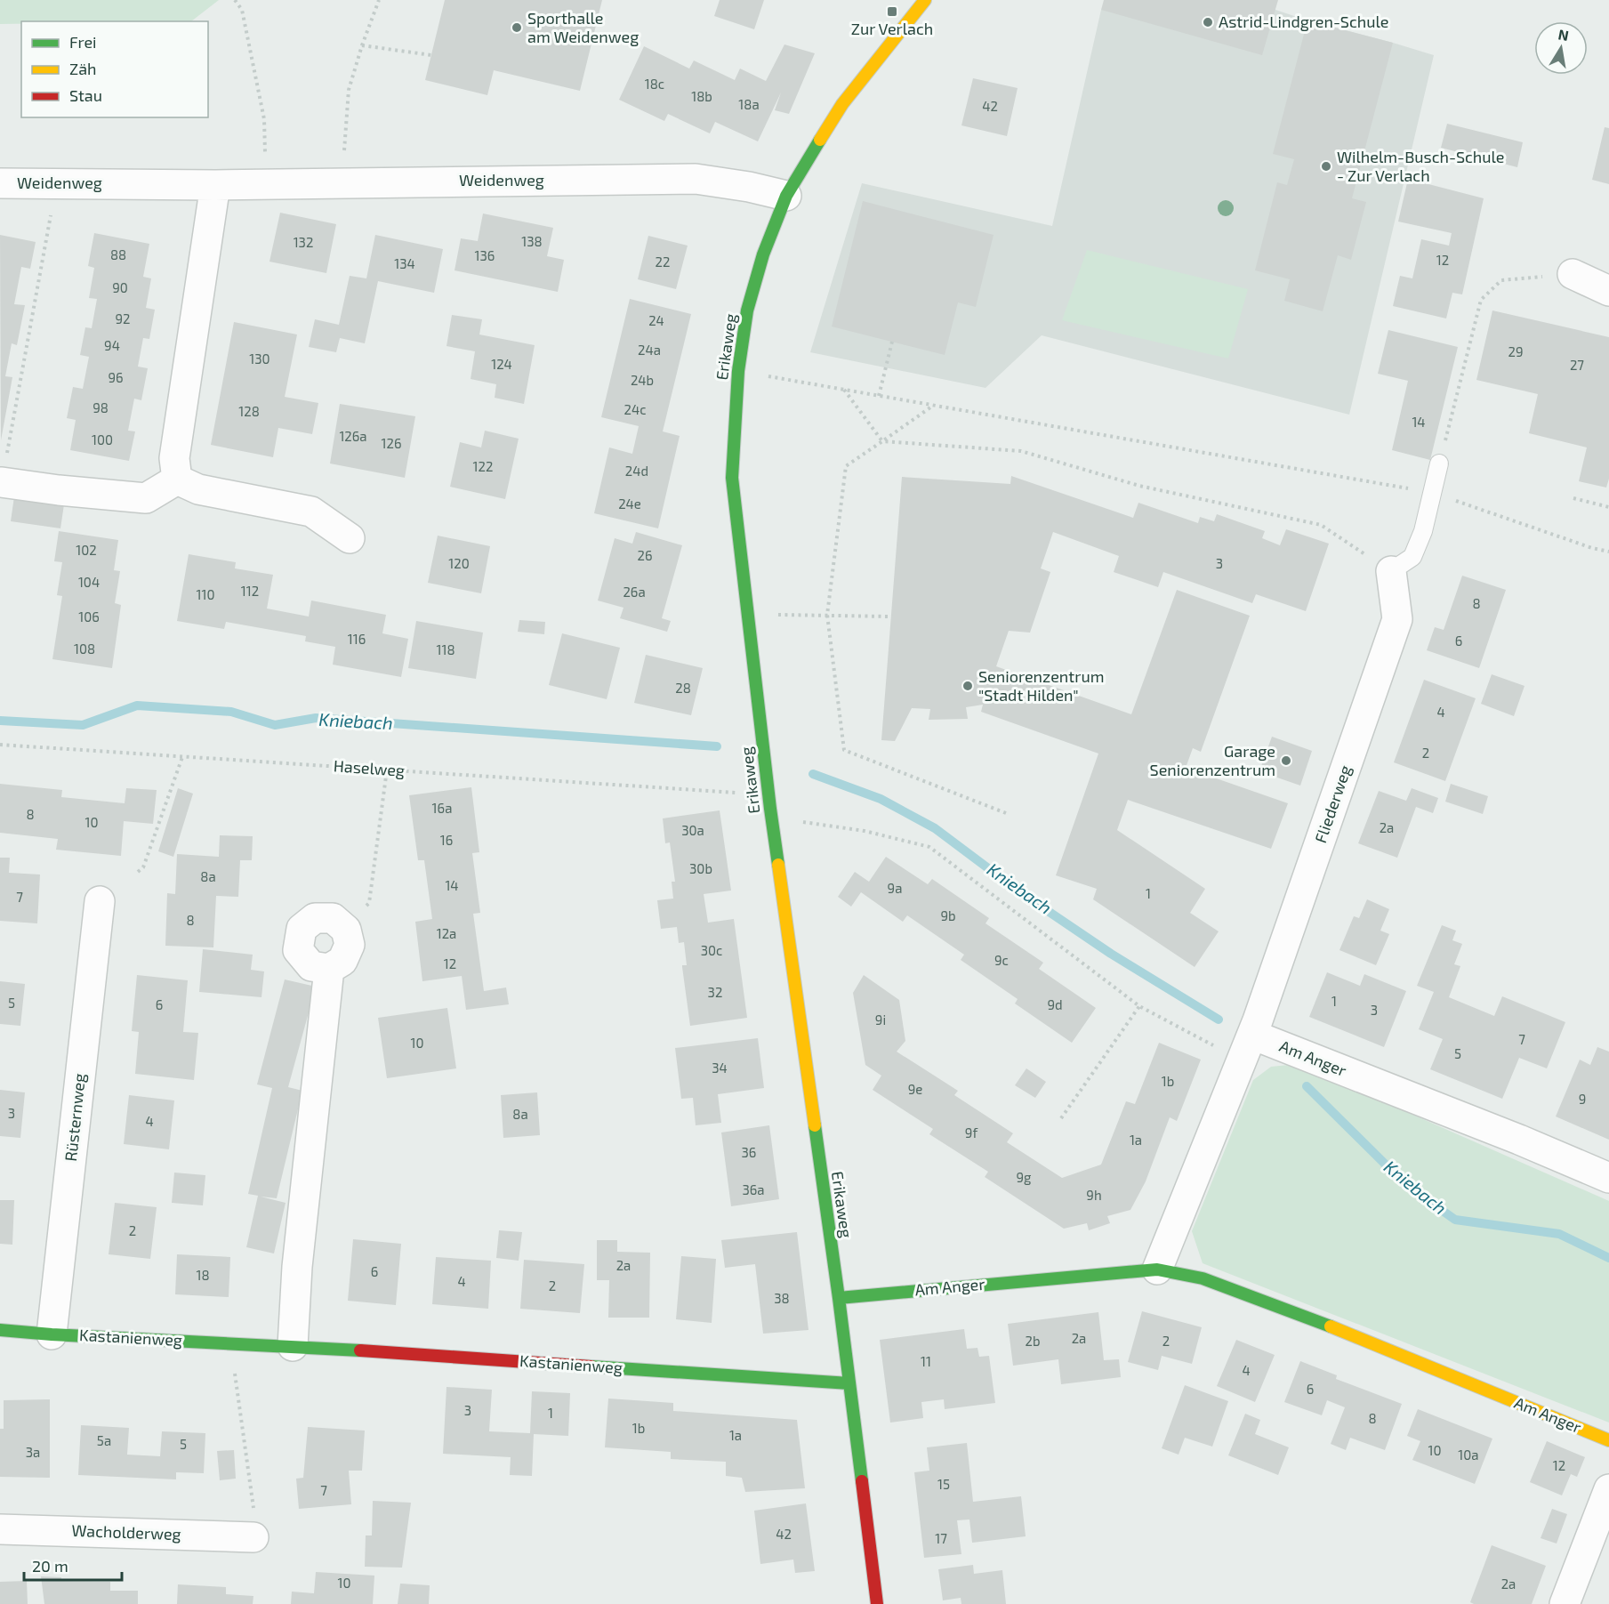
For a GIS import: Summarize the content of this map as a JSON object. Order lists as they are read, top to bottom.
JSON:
{
  "streets": {
    "street": [
      "Weidenweg",
      "Erikaweg",
      "Fliederweg",
      "Am Anger",
      "Rüsternweg",
      "Kastanienweg",
      "Wacholderweg"
    ],
    "path": ["Haselweg"]
  },
  "crossings": [
    ["Weidenweg", "Erikaweg"],
    ["Erikaweg", "Am Anger"],
    ["Erikaweg", "Kastanienweg"],
    ["Fliederweg", "Am Anger"],
    ["Rüsternweg", "Kastanienweg"]
  ],
  "water": ["Kniebach"],
  "places": {
    "transit": ["Zur Verlach"],
    "other": [
      "Astrid-Lindgren-Schule",
      "Sporthalle am Weidenweg",
      "Wilhelm-Busch-Schule - Zur Verlach",
      "Seniorenzentrum \"Stadt Hilden\"",
      "Garage Seniorenzentrum"
    ]
  },
  "house_numbers": [
    "18c",
    "18b",
    "18a",
    "42",
    "138",
    "132",
    "88",
    "136",
    "12",
    "22",
    "134",
    "90",
    "92",
    "24",
    "94",
    "24a",
    "29",
    "130",
    "124",
    "27",
    "96",
    "24b",
    "98",
    "24c",
    "128",
    "14",
    "126a",
    "100",
    "126",
    "122",
    "24d",
    "24e",
    "102",
    "26",
    "120",
    "3",
    "104",
    "112",
    "26a",
    "110",
    "8",
    "106",
    "116",
    "6",
    "108",
    "118",
    "28",
    "4",
    "2",
    "16a",
    "8",
    "10",
    "2a",
    "30a",
    "16",
    "30b",
    "8a",
    "14",
    "9a",
    "1",
    "7",
    "9b",
    "8",
    "12a",
    "30c",
    "9c",
    "12",
    "32",
    "1",
    "5",
    "6",
    "9d",
    "3",
    "9i",
    "7",
    "10",
    "5",
    "34",
    "1b",
    "9e",
    "9",
    "3",
    "8a",
    "4",
    "9f",
    "1a",
    "36",
    "9g",
    "36a",
    "9h",
    "2",
    "2a",
    "6",
    "18",
    "4",
    "2",
    "38",
    "2a",
    "2b",
    "2",
    "11",
    "4",
    "6",
    "3",
    "1",
    "8",
    "1b",
    "1a",
    "5a",
    "5",
    "10",
    "3a",
    "10a",
    "12",
    "15",
    "7",
    "42",
    "17",
    "10",
    "2a"
  ],
  "legend": ["Frei", "Zäh", "Stau"],
  "scale_bar": "20 m",
  "north": "top"
}
